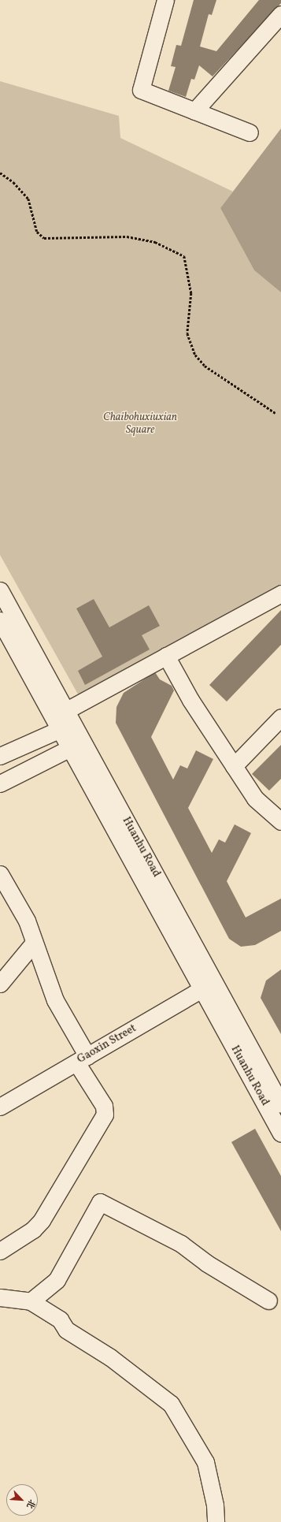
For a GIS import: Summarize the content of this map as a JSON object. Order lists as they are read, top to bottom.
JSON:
{
  "streets": {
    "street": ["Huanhu Road", "Gaoxin Street"]
  },
  "crossings": [
    ["Huanhu Road", "Gaoxin Street"]
  ],
  "parks": ["Chaibohuxiuxian Square"],
  "north": "bottom right"
}
